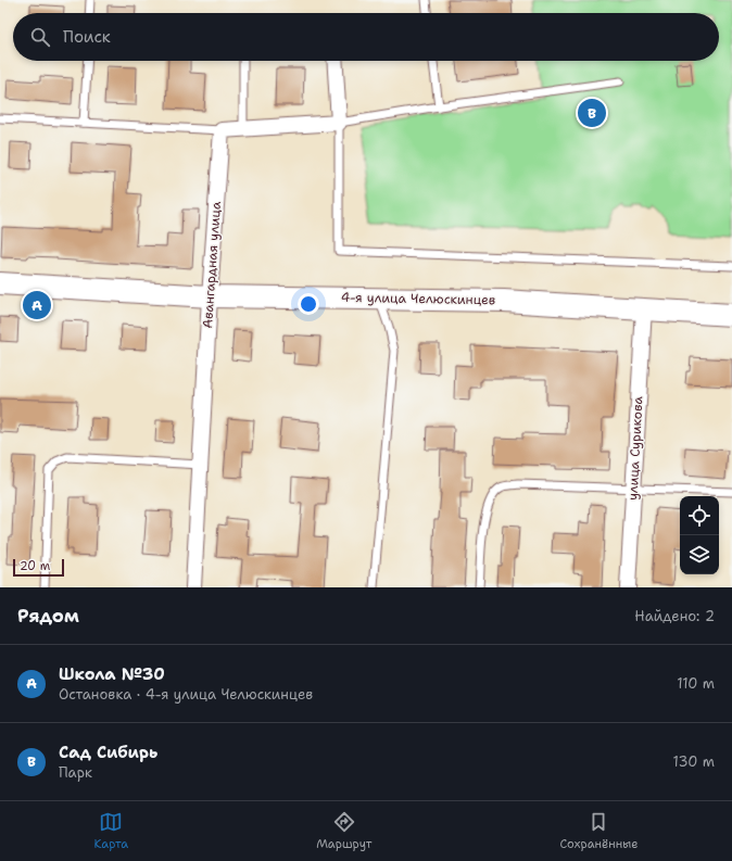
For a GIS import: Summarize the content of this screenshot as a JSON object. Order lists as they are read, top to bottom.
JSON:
{
  "streets": {
    "main road": ["4-я улица Челюскинцев"],
    "street": ["Авангардная улица", "улица Сурикова"]
  },
  "crossings": [
    ["Авангардная улица", "4-я улица Челюскинцев"],
    ["4-я улица Челюскинцев", "улица Сурикова"]
  ],
  "scale_bar": "20 m",
  "page": {
    "search": "Поиск",
    "pins": ["B", "A"],
    "scale": "20 m",
    "heading": ["Рядом", "Найдено: 2"],
    "list": [
      {
        "mark": "A",
        "name": "Школа №30",
        "note": "Остановка · 4-я улица Челюскинцев",
        "value": "110 m"
      },
      {
        "mark": "B",
        "name": "Сад Сибирь",
        "note": "Парк",
        "value": "130 m"
      }
    ],
    "nav": ["Карта", "Маршрут", "Сохранённые"]
  }
}
